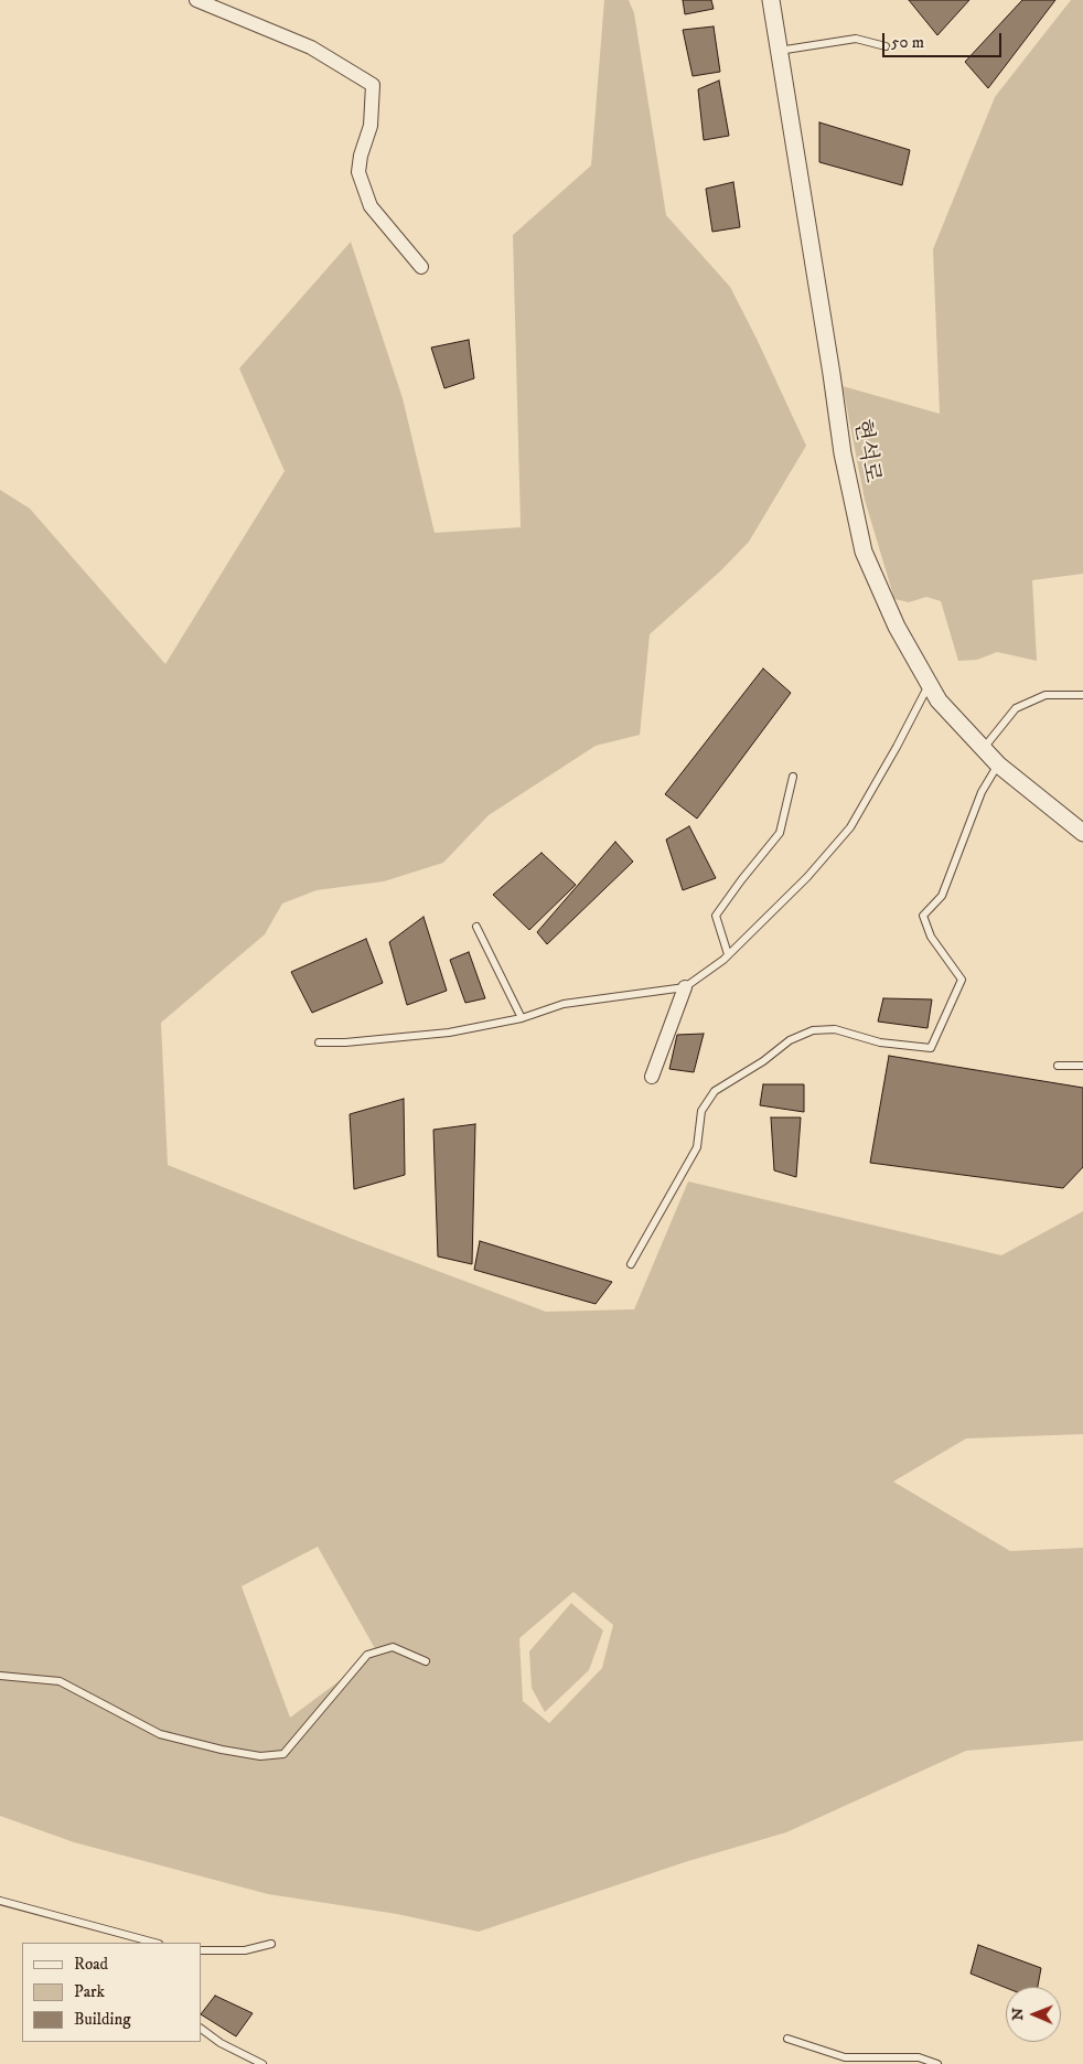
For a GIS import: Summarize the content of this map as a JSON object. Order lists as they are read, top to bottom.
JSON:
{
  "streets": {
    "street": ["현석로"]
  },
  "legend": ["Road", "Park", "Building"],
  "scale_bar": "50 m",
  "north": "left"
}
